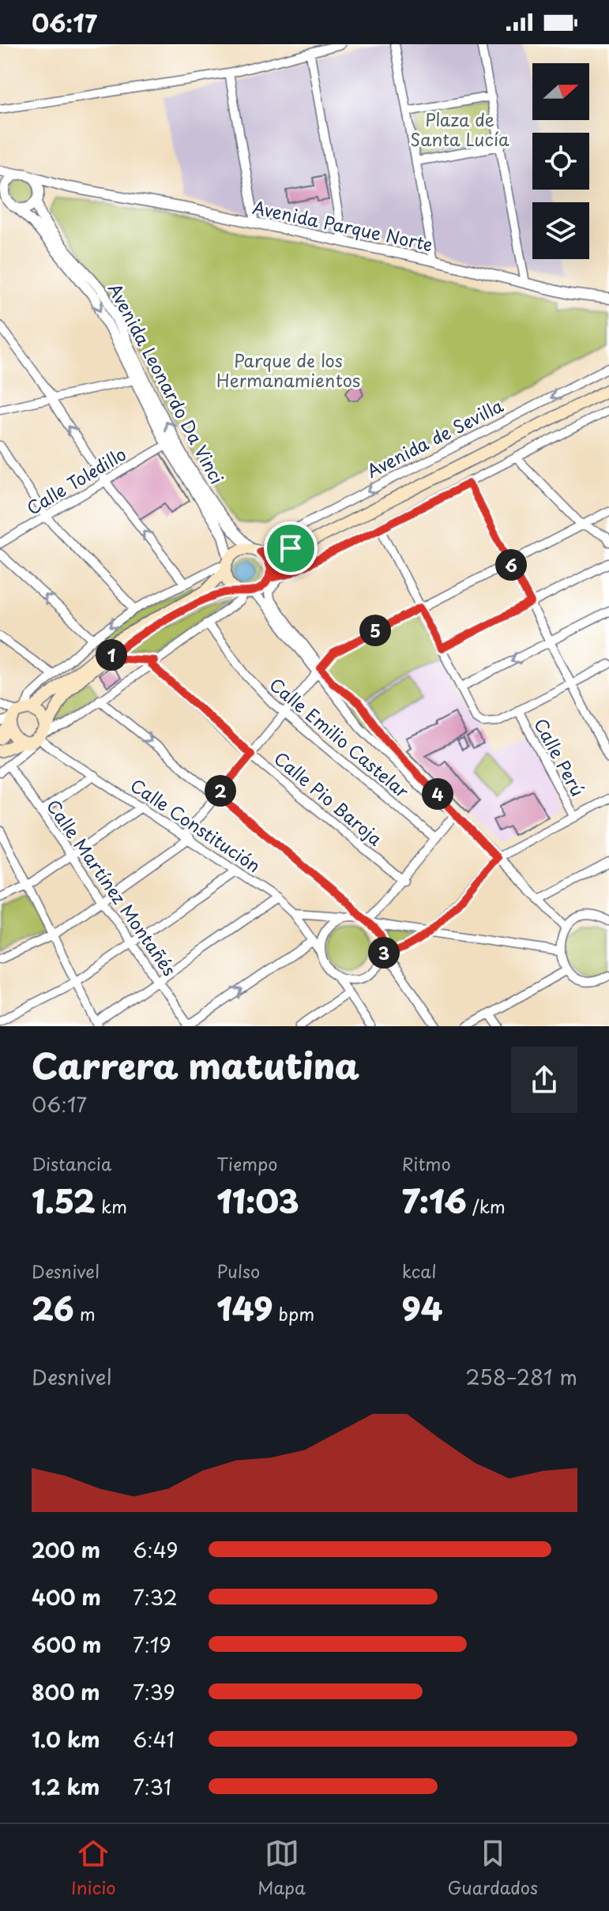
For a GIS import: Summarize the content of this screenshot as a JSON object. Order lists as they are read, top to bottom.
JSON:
{
  "streets": {
    "main road": ["Avenida de Sevilla"],
    "street": [
      "Avenida Parque Norte",
      "Avenida Leonardo Da Vinci",
      "Calle Toledillo",
      "Calle Emilio Castelar",
      "Calle Perú",
      "Calle Pio Baroja",
      "Calle Constitución",
      "Calle Martínez Montañés"
    ]
  },
  "crossings": [
    ["Avenida Parque Norte", "Avenida Leonardo Da Vinci"],
    ["Avenida Leonardo Da Vinci", "Avenida de Sevilla"],
    ["Avenida Leonardo Da Vinci", "Calle Toledillo"]
  ],
  "parks": ["Plaza de Santa Lucía", "Parque de los Hermanamientos"],
  "north": "right",
  "page": {
    "status": "06:17",
    "pins": [
      "6",
      "5",
      "1",
      "2",
      "4",
      "3"
    ],
    "heading": ["Carrera matutina", "06:17"],
    "stats": [
      ["Distancia", "1.52 km"],
      ["Tiempo", "11:03"],
      ["Ritmo", "7:16 /km"],
      ["Desnivel", "26 m"],
      ["Pulso", "149 bpm"],
      ["kcal", "94"]
    ],
    "chart": ["Desnivel", "258–281 m"],
    "list": [
      {
        "name": "200 m",
        "note": "6:49"
      },
      {
        "name": "400 m",
        "note": "7:32"
      },
      {
        "name": "600 m",
        "note": "7:19"
      },
      {
        "name": "800 m",
        "note": "7:39"
      },
      {
        "name": "1.0 km",
        "note": "6:41"
      },
      {
        "name": "1.2 km",
        "note": "7:31"
      }
    ],
    "tabs": ["Inicio", "Mapa", "Guardados"]
  }
}
